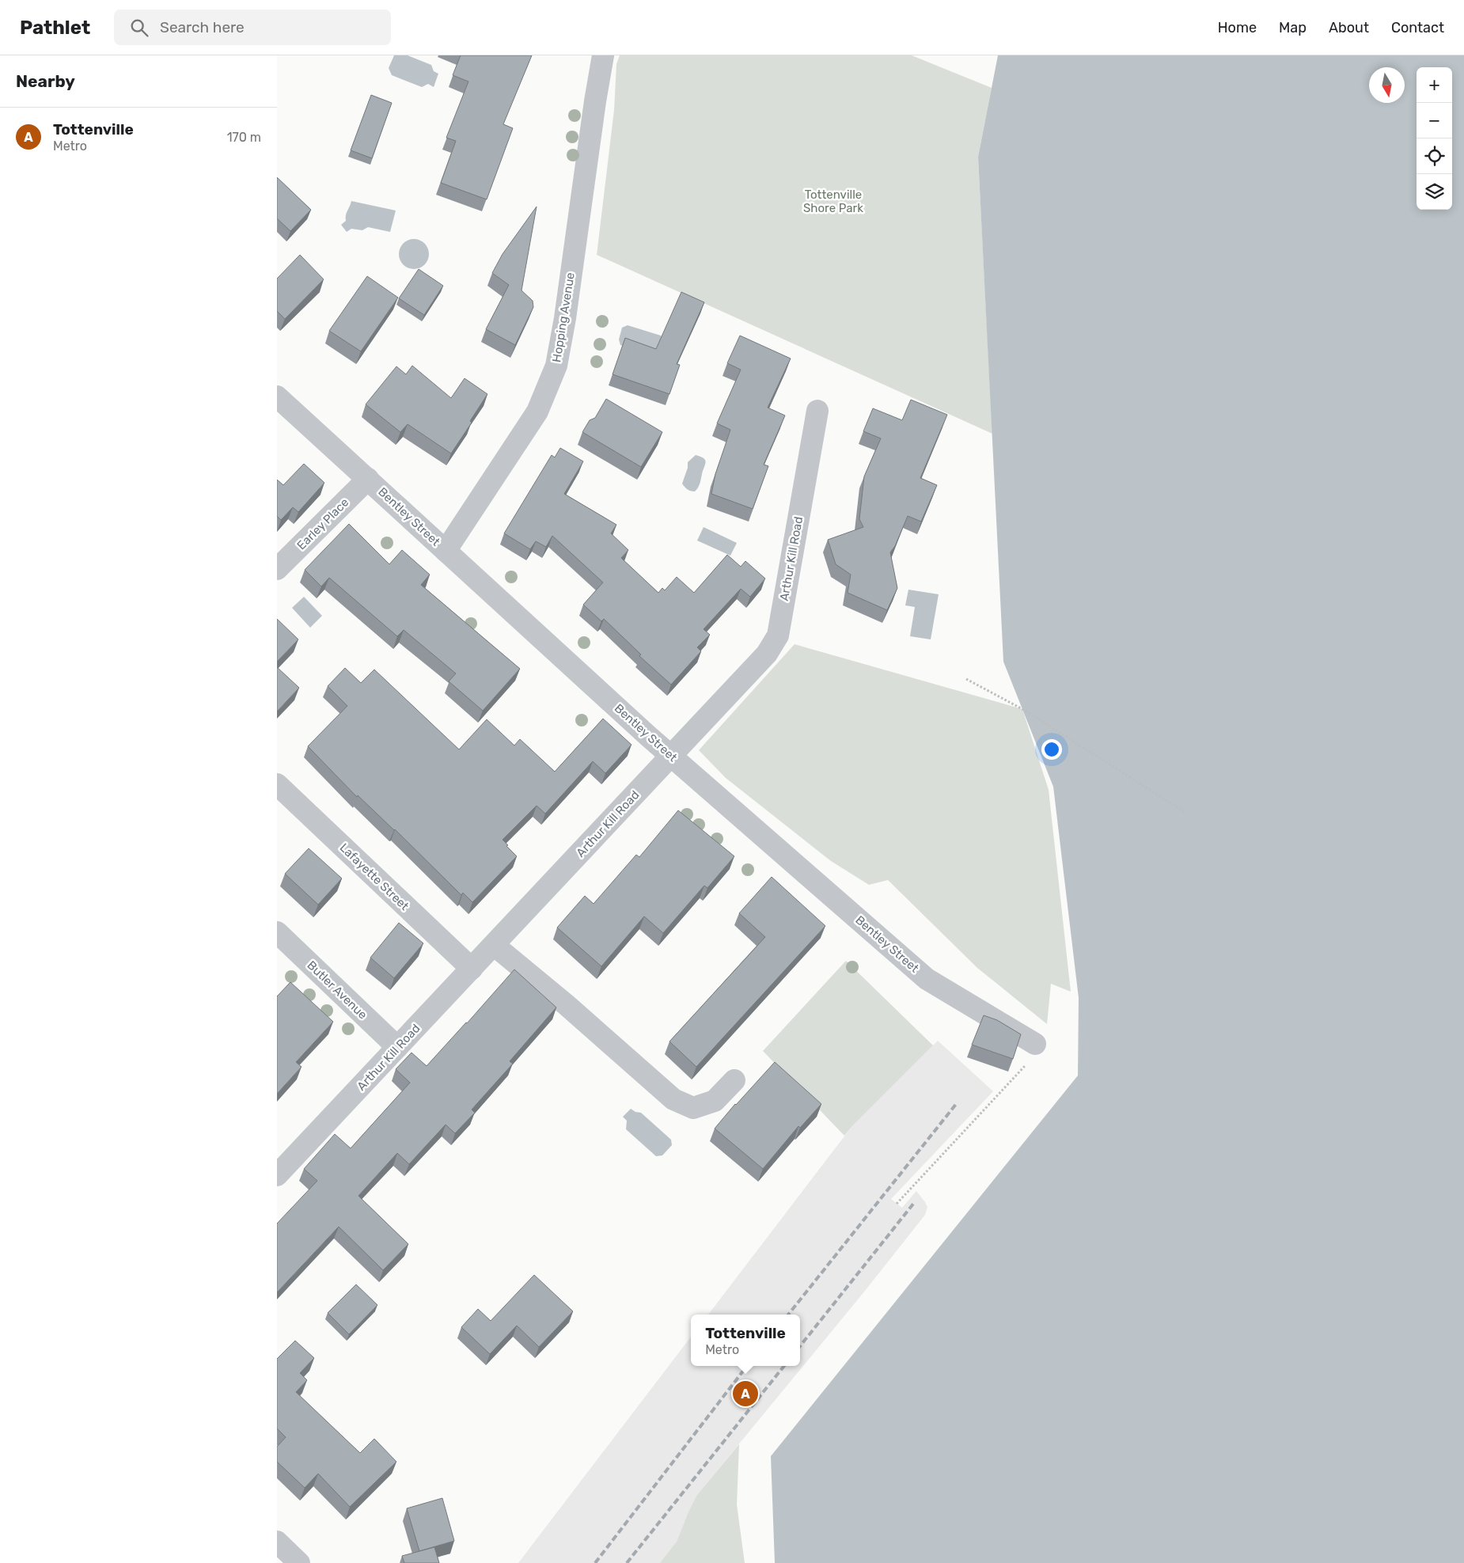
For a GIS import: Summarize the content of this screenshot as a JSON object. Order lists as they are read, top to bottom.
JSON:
{
  "streets": {
    "street": [
      "Hopping Avenue",
      "Bentley Street",
      "Earley Place",
      "Arthur Kill Road",
      "Lafayette Street",
      "Butler Avenue"
    ]
  },
  "crossings": [
    ["Hopping Avenue", "Bentley Street"],
    ["Bentley Street", "Earley Place"],
    ["Bentley Street", "Arthur Kill Road"],
    ["Arthur Kill Road", "Lafayette Street"],
    ["Arthur Kill Road", "Butler Avenue"]
  ],
  "parks": ["Tottenville Shore Park"],
  "north": "bottom",
  "page": {
    "header": "Pathlet",
    "search": "Search here",
    "nav": [
      "Home",
      "Map",
      "About",
      "Contact"
    ],
    "heading": "Nearby",
    "map_buttons": ["+", "−"],
    "list": [
      {
        "mark": "A",
        "name": "Tottenville",
        "note": "Metro",
        "value": "170 m"
      }
    ],
    "popup": ["Tottenville", "Metro"],
    "pins": "A"
  }
}
